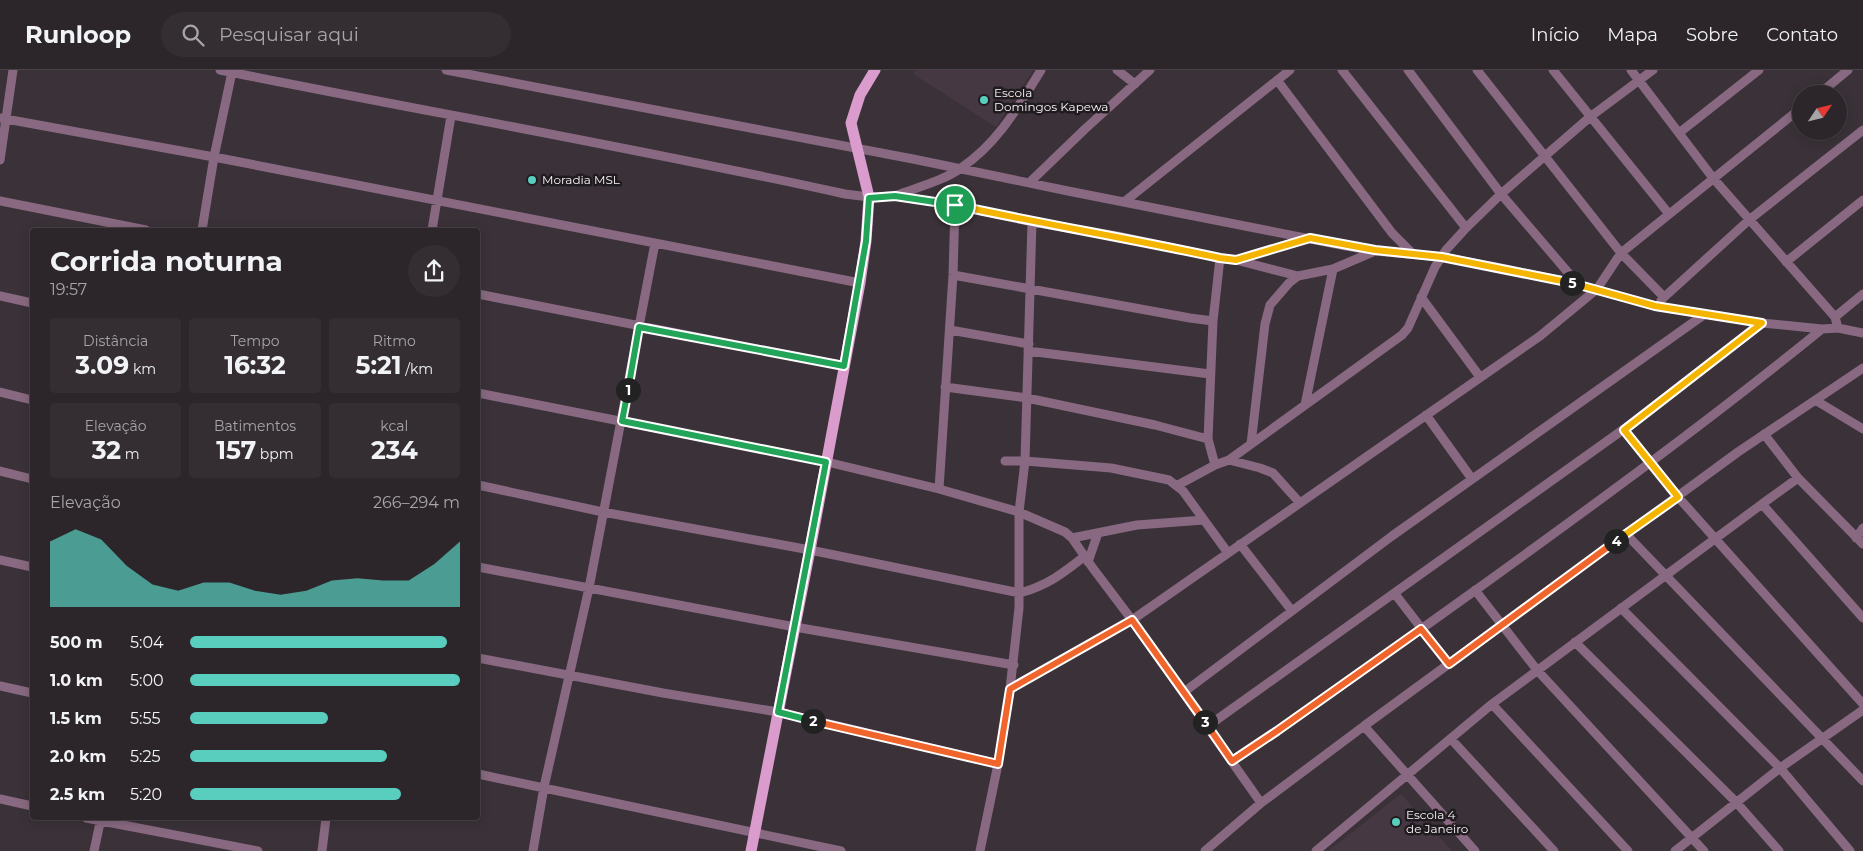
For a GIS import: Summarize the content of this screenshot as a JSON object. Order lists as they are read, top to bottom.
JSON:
{
  "places": ["Escola Domingos Kapewa", "Moradia MSL", "Escola 4 de Janeiro"],
  "north": "top right",
  "page": {
    "header": "Runloop",
    "search": "Pesquisar aqui",
    "nav": [
      "Início",
      "Mapa",
      "Sobre",
      "Contato"
    ],
    "heading": ["Corrida noturna", "19:57"],
    "pins": [
      "5",
      "1",
      "4",
      "2",
      "3"
    ],
    "stats": [
      ["Distância", "3.09 km"],
      ["Tempo", "16:32"],
      ["Ritmo", "5:21 /km"],
      ["Elevação", "32 m"],
      ["Batimentos", "157 bpm"],
      ["kcal", "234"]
    ],
    "chart": ["Elevação", "266–294 m"],
    "list": [
      {
        "name": "500 m",
        "note": "5:04"
      },
      {
        "name": "1.0 km",
        "note": "5:00"
      },
      {
        "name": "1.5 km",
        "note": "5:55"
      },
      {
        "name": "2.0 km",
        "note": "5:25"
      },
      {
        "name": "2.5 km",
        "note": "5:20"
      }
    ]
  }
}
